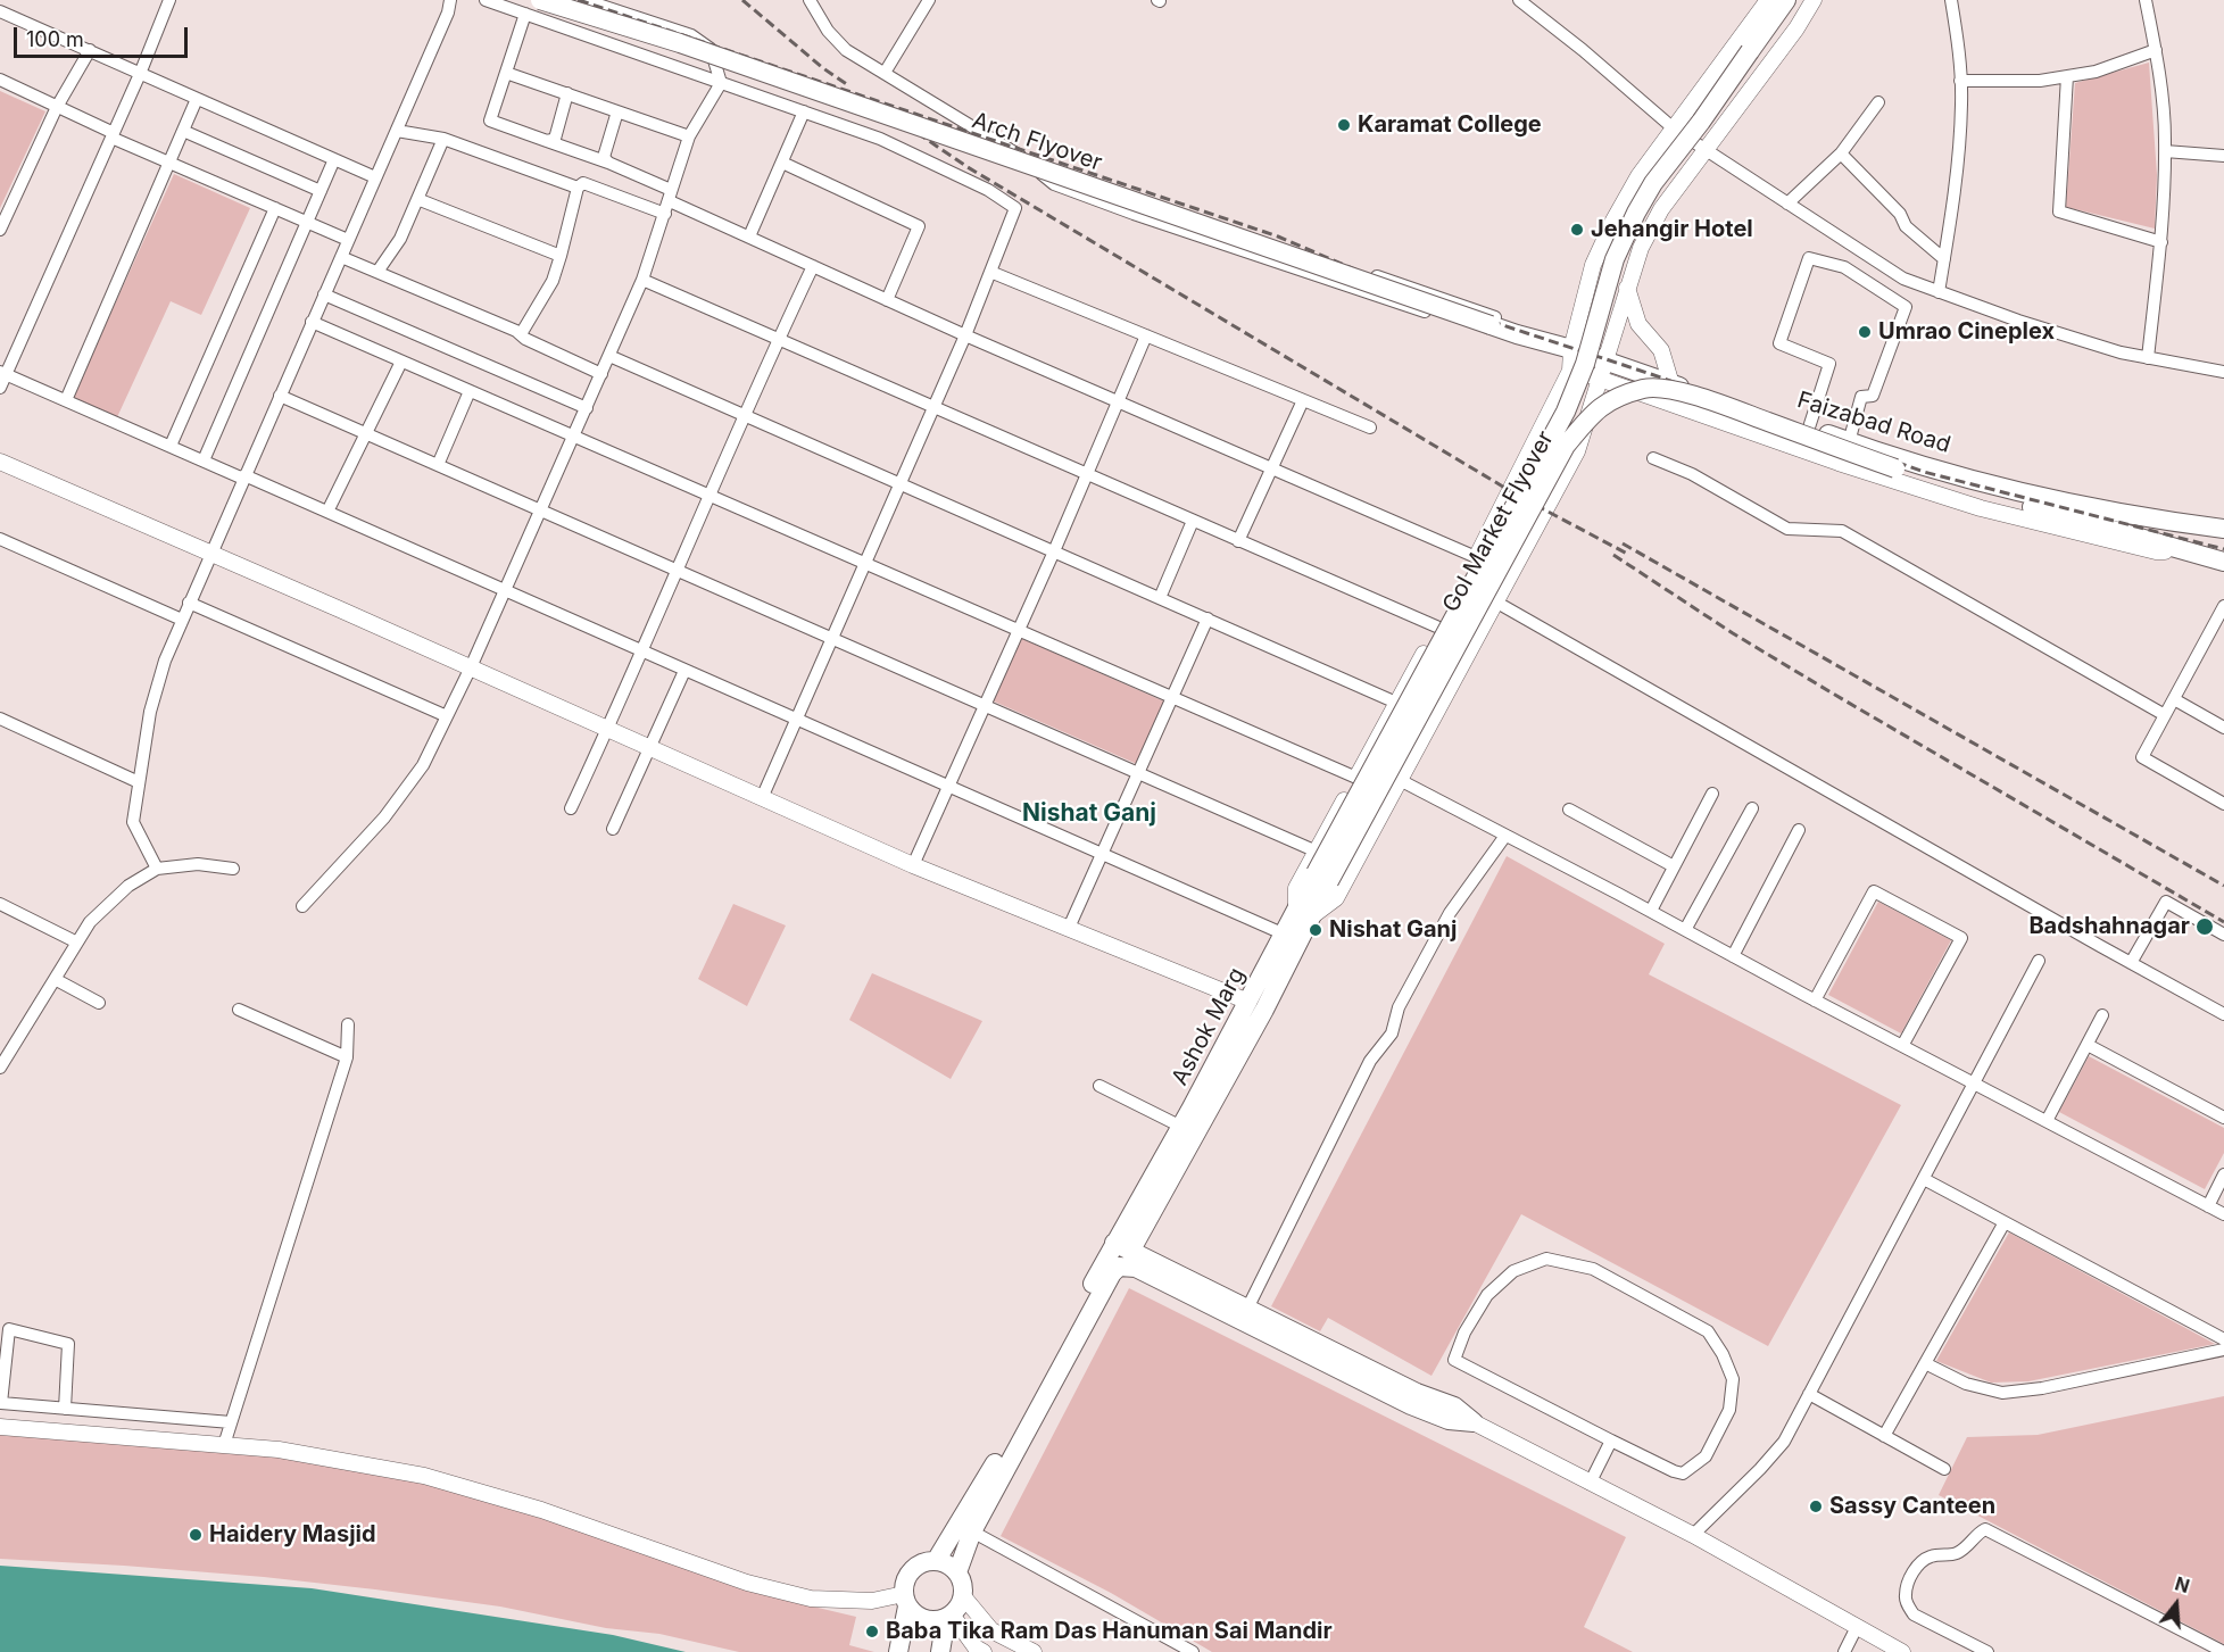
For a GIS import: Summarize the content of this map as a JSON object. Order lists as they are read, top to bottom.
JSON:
{
  "streets": {
    "main road": [
      "Arch Flyover",
      "Faizabad Road",
      "Gol Market Flyover",
      "Ashok Marg"
    ]
  },
  "crossings": [
    ["Arch Flyover", "Faizabad Road"],
    ["Faizabad Road", "Gol Market Flyover"],
    ["Faizabad Road", "Ashok Marg"],
    ["Gol Market Flyover", "Ashok Marg"]
  ],
  "districts": ["Nishat Ganj"],
  "places": [
    "Karamat College",
    "Jehangir Hotel",
    "Umrao Cineplex",
    "Badshahnagar",
    "Nishat Ganj",
    "Sassy Canteen",
    "Haidery Masjid",
    "Baba Tika Ram Das Hanuman Sai Mandir"
  ],
  "scale_bar": "100 m",
  "north": "top"
}
